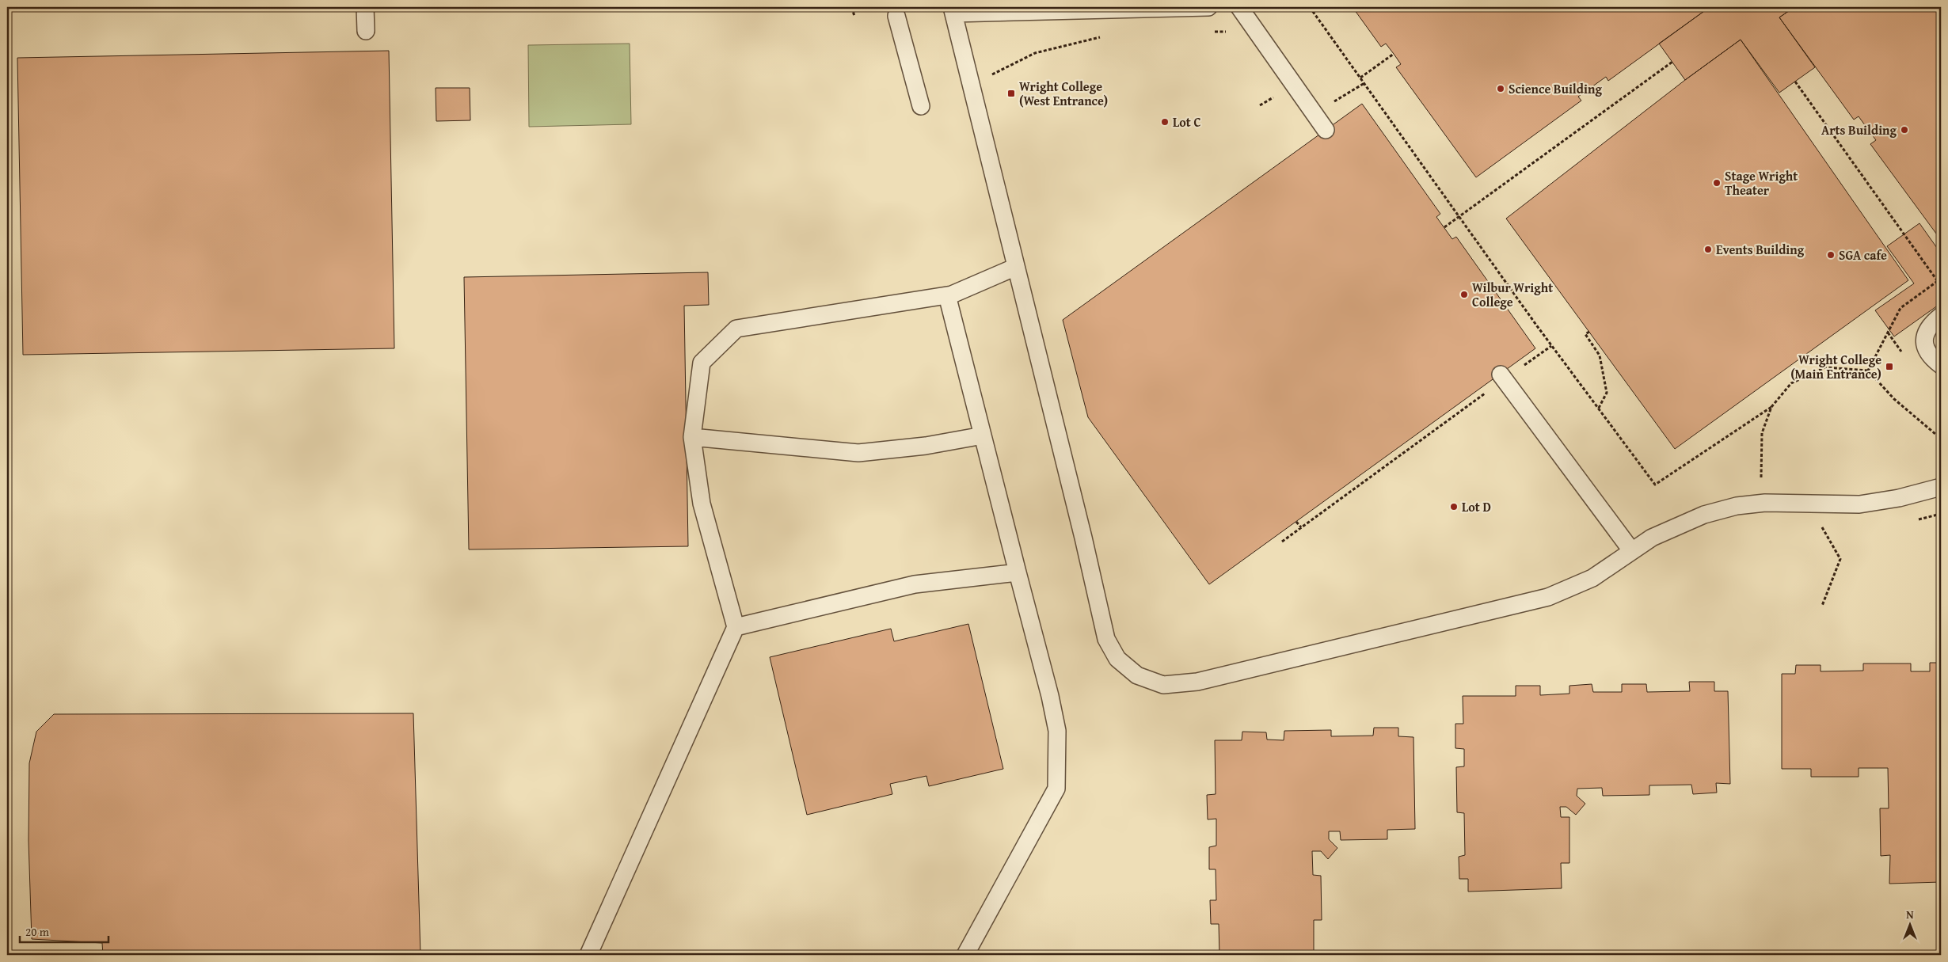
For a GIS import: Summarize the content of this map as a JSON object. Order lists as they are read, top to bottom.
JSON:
{
  "places": {
    "other": [
      "Science Building",
      "Lot C",
      "Arts Building",
      "Stage Wright Theater",
      "Events Building",
      "SGA cafe",
      "Wilbur Wright College",
      "Lot D"
    ],
    "transit": ["Wright College (West Entrance)", "Wright College (Main Entrance)"]
  },
  "scale_bar": "20 m",
  "north": "top"
}
